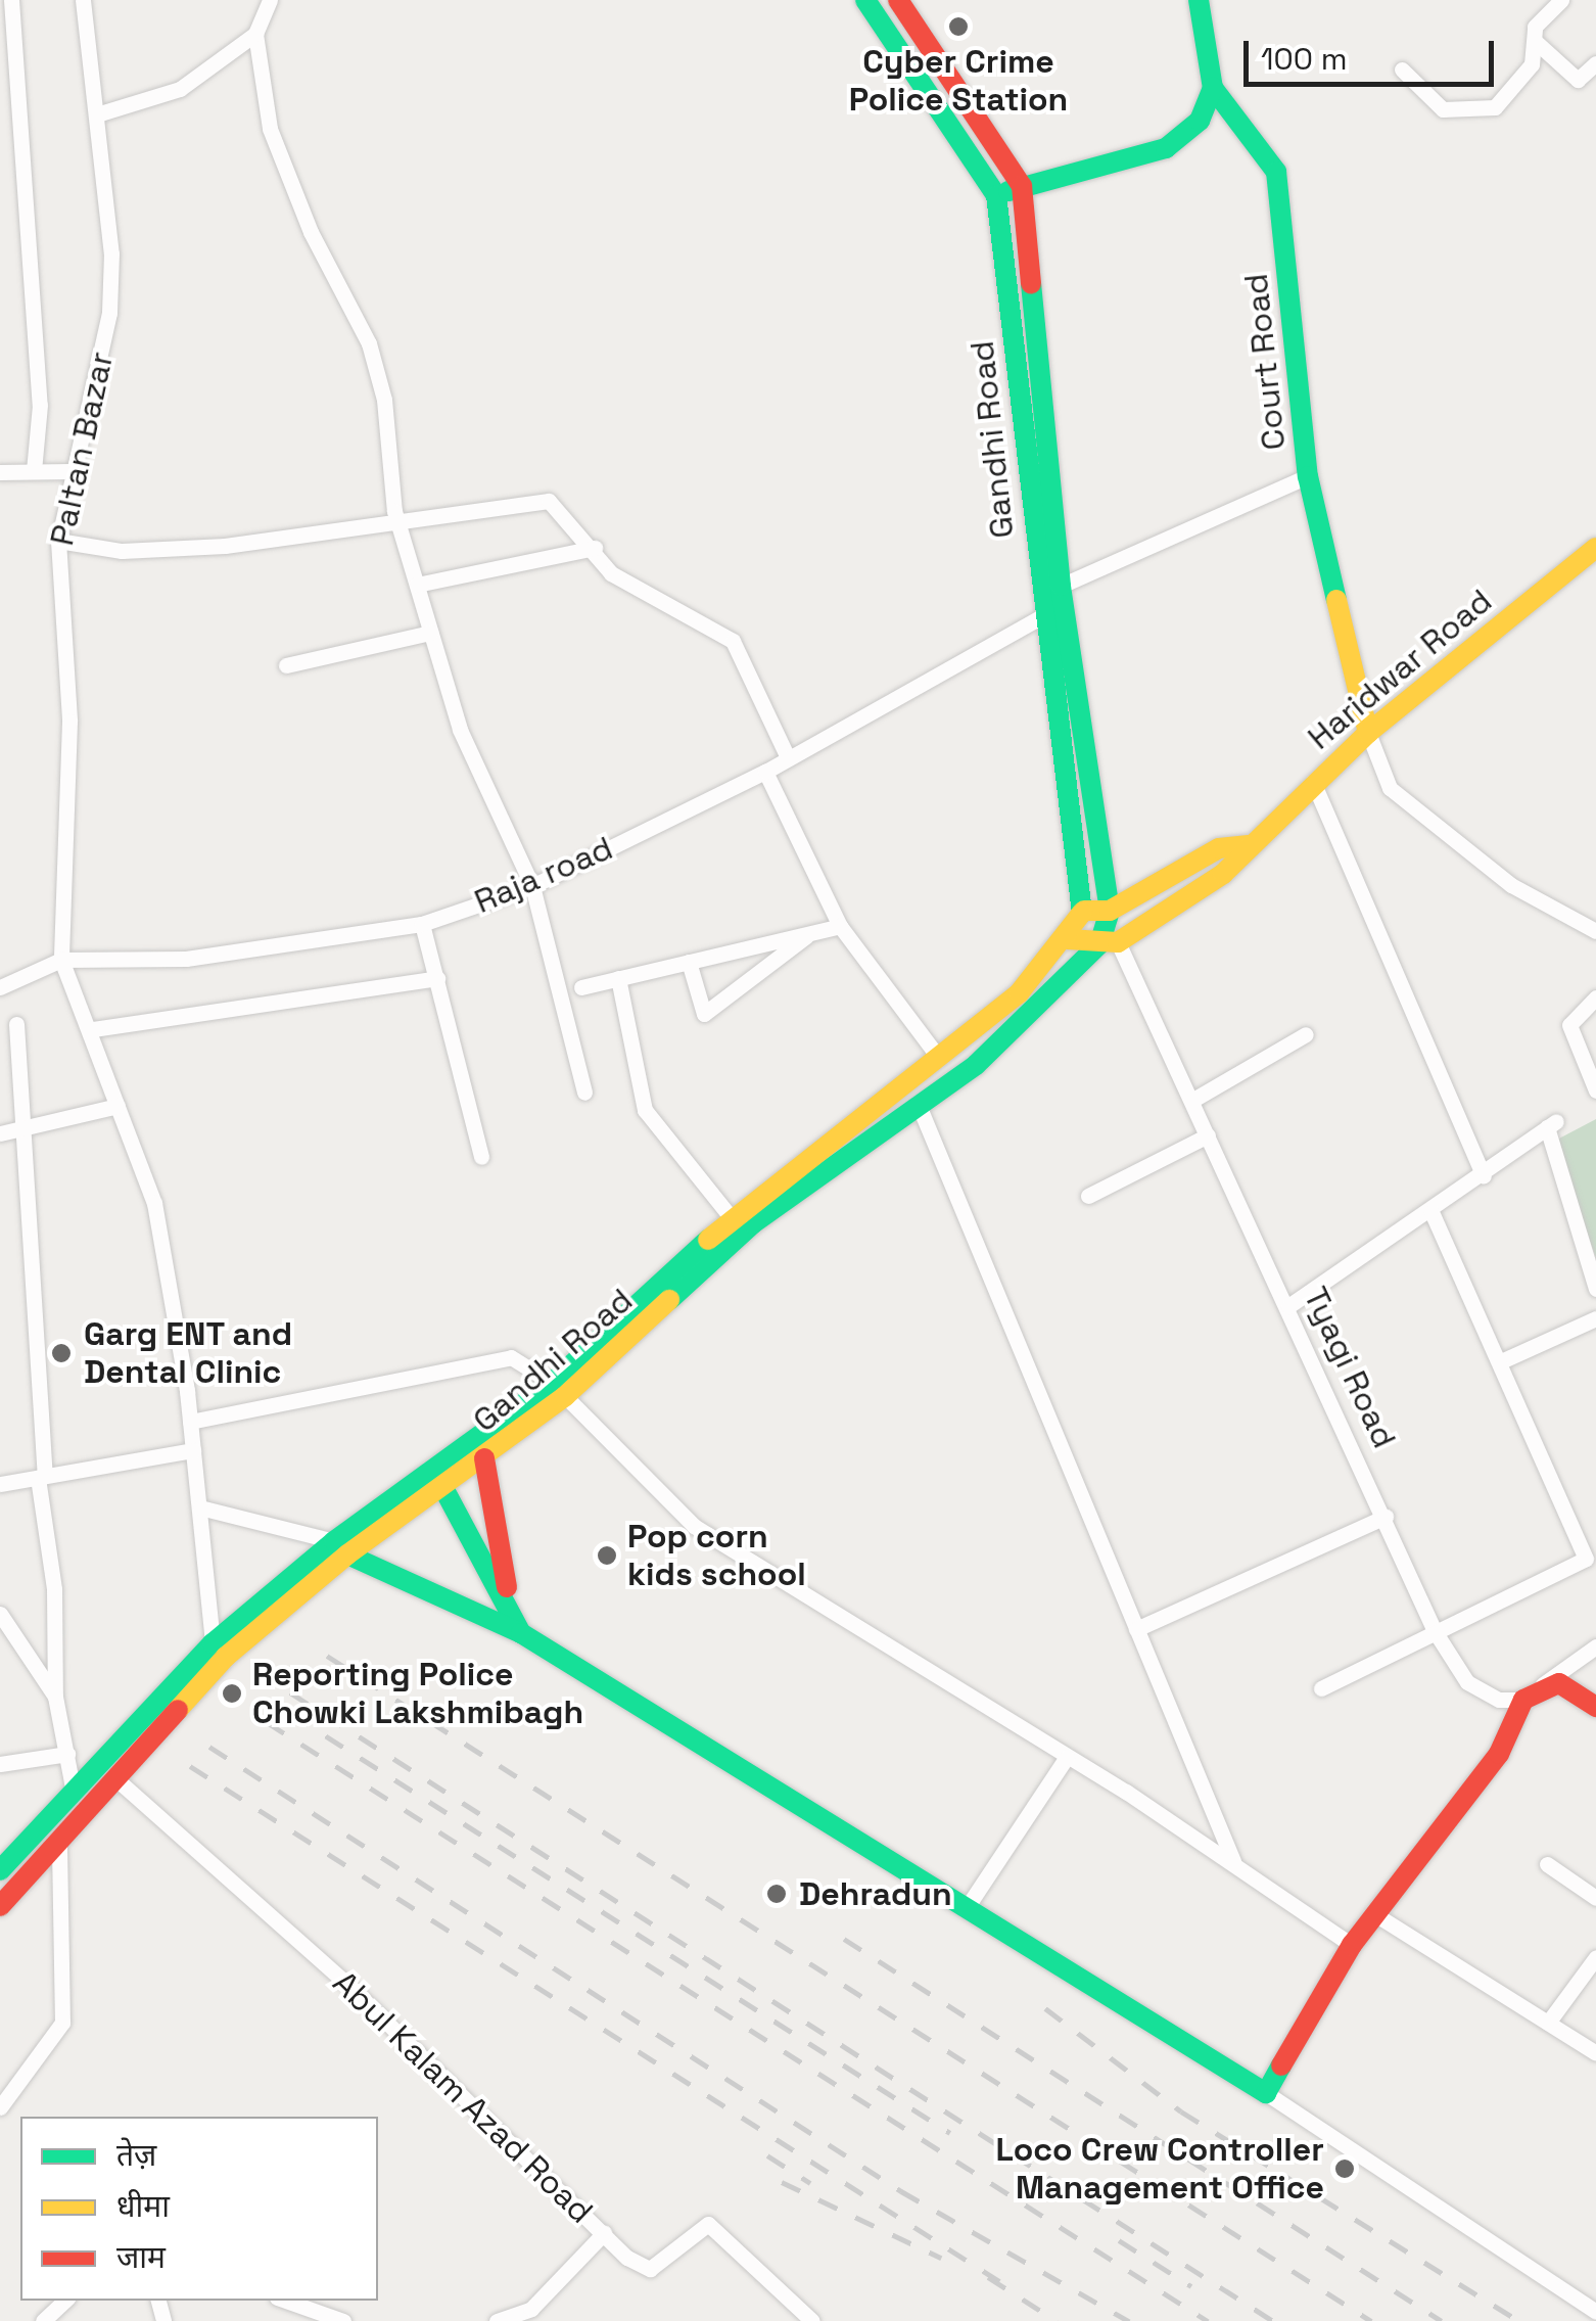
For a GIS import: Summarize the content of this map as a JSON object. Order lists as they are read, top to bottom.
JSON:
{
  "streets": {
    "main road": ["Court Road", "Gandhi Road", "Haridwar Road"],
    "street": [
      "Paltan Bazar",
      "Raja road",
      "Tyagi Road",
      "Abul Kalam Azad Road"
    ]
  },
  "crossings": [
    ["Court Road", "Haridwar Road"],
    ["Gandhi Road", "Haridwar Road"],
    ["Gandhi Road", "Raja road"],
    ["Gandhi Road", "Tyagi Road"],
    ["Gandhi Road", "Abul Kalam Azad Road"],
    ["Paltan Bazar", "Raja road"],
    ["Haridwar Road", "Tyagi Road"]
  ],
  "places": [
    "Cyber Crime Police Station",
    "Garg ENT and Dental Clinic",
    "Pop corn kids school",
    "Reporting Police Chowki Lakshmibagh",
    "Dehradun",
    "Loco Crew Controller Management Office"
  ],
  "legend": ["तेज़", "धीमा", "जाम"],
  "scale_bar": "100 m"
}
